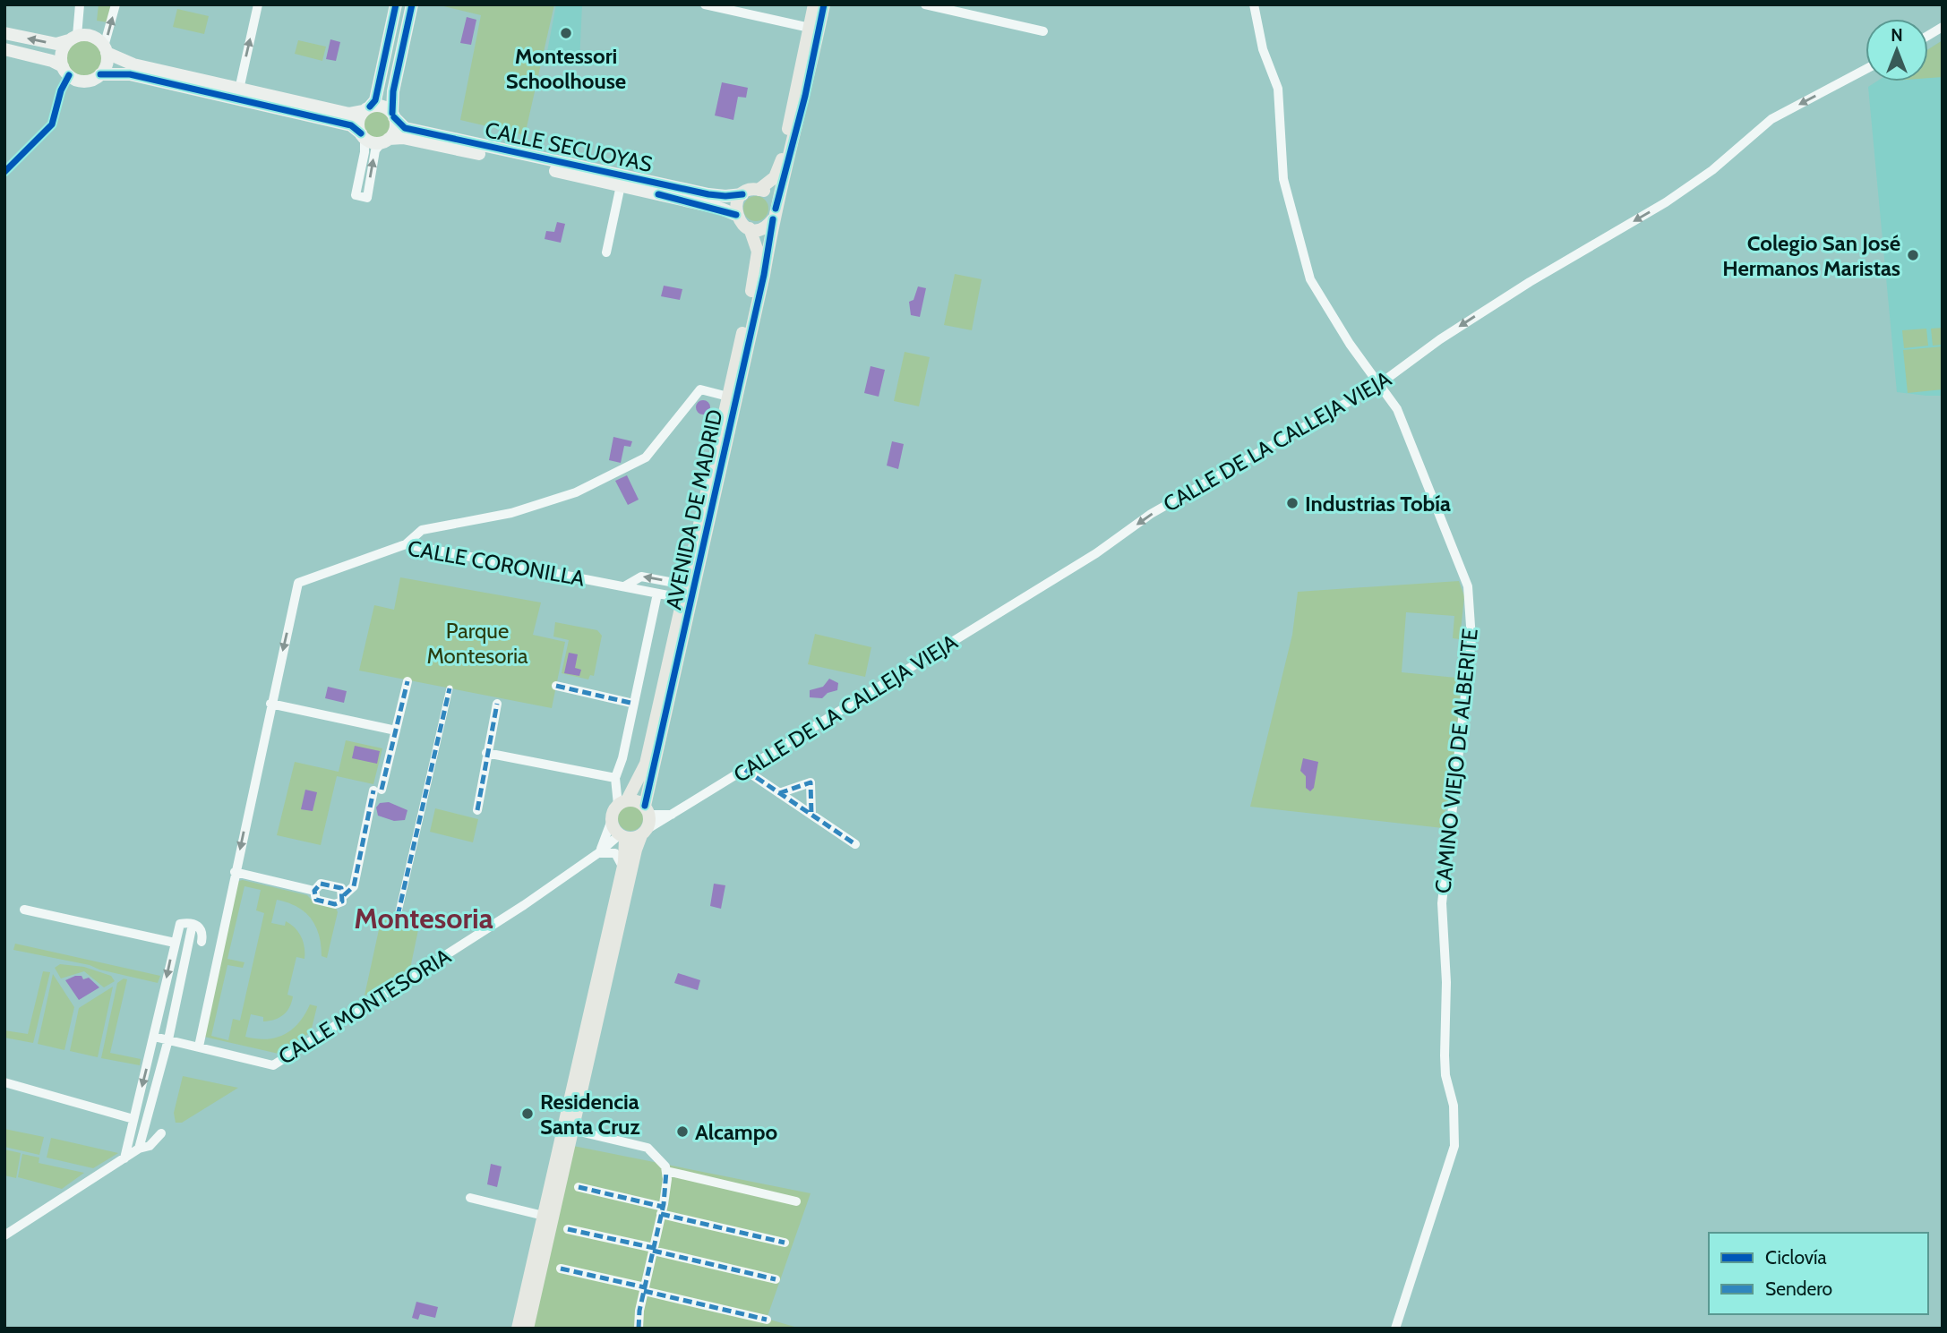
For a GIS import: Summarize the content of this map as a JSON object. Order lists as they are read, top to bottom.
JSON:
{
  "streets": {
    "main road": ["CALLE SECUOYAS", "AVENIDA DE MADRID"],
    "street": [
      "CALLE DE LA CALLEJA VIEJA",
      "CALLE CORONILLA",
      "CAMINO VIEJO DE ALBERITE",
      "CALLE MONTESORIA"
    ]
  },
  "crossings": [
    ["CALLE SECUOYAS", "AVENIDA DE MADRID"],
    ["CALLE DE LA CALLEJA VIEJA", "CAMINO VIEJO DE ALBERITE"],
    ["AVENIDA DE MADRID", "CALLE CORONILLA"]
  ],
  "one_way": ["CALLE DE LA CALLEJA VIEJA", "CALLE CORONILLA"],
  "districts": ["Montesoria"],
  "parks": ["Parque Montesoria"],
  "places": [
    "Montessori Schoolhouse",
    "Colegio San José Hermanos Maristas",
    "Industrias Tobía",
    "Residencia Santa Cruz",
    "Alcampo"
  ],
  "legend": ["Ciclovía", "Sendero"],
  "north": "top"
}
